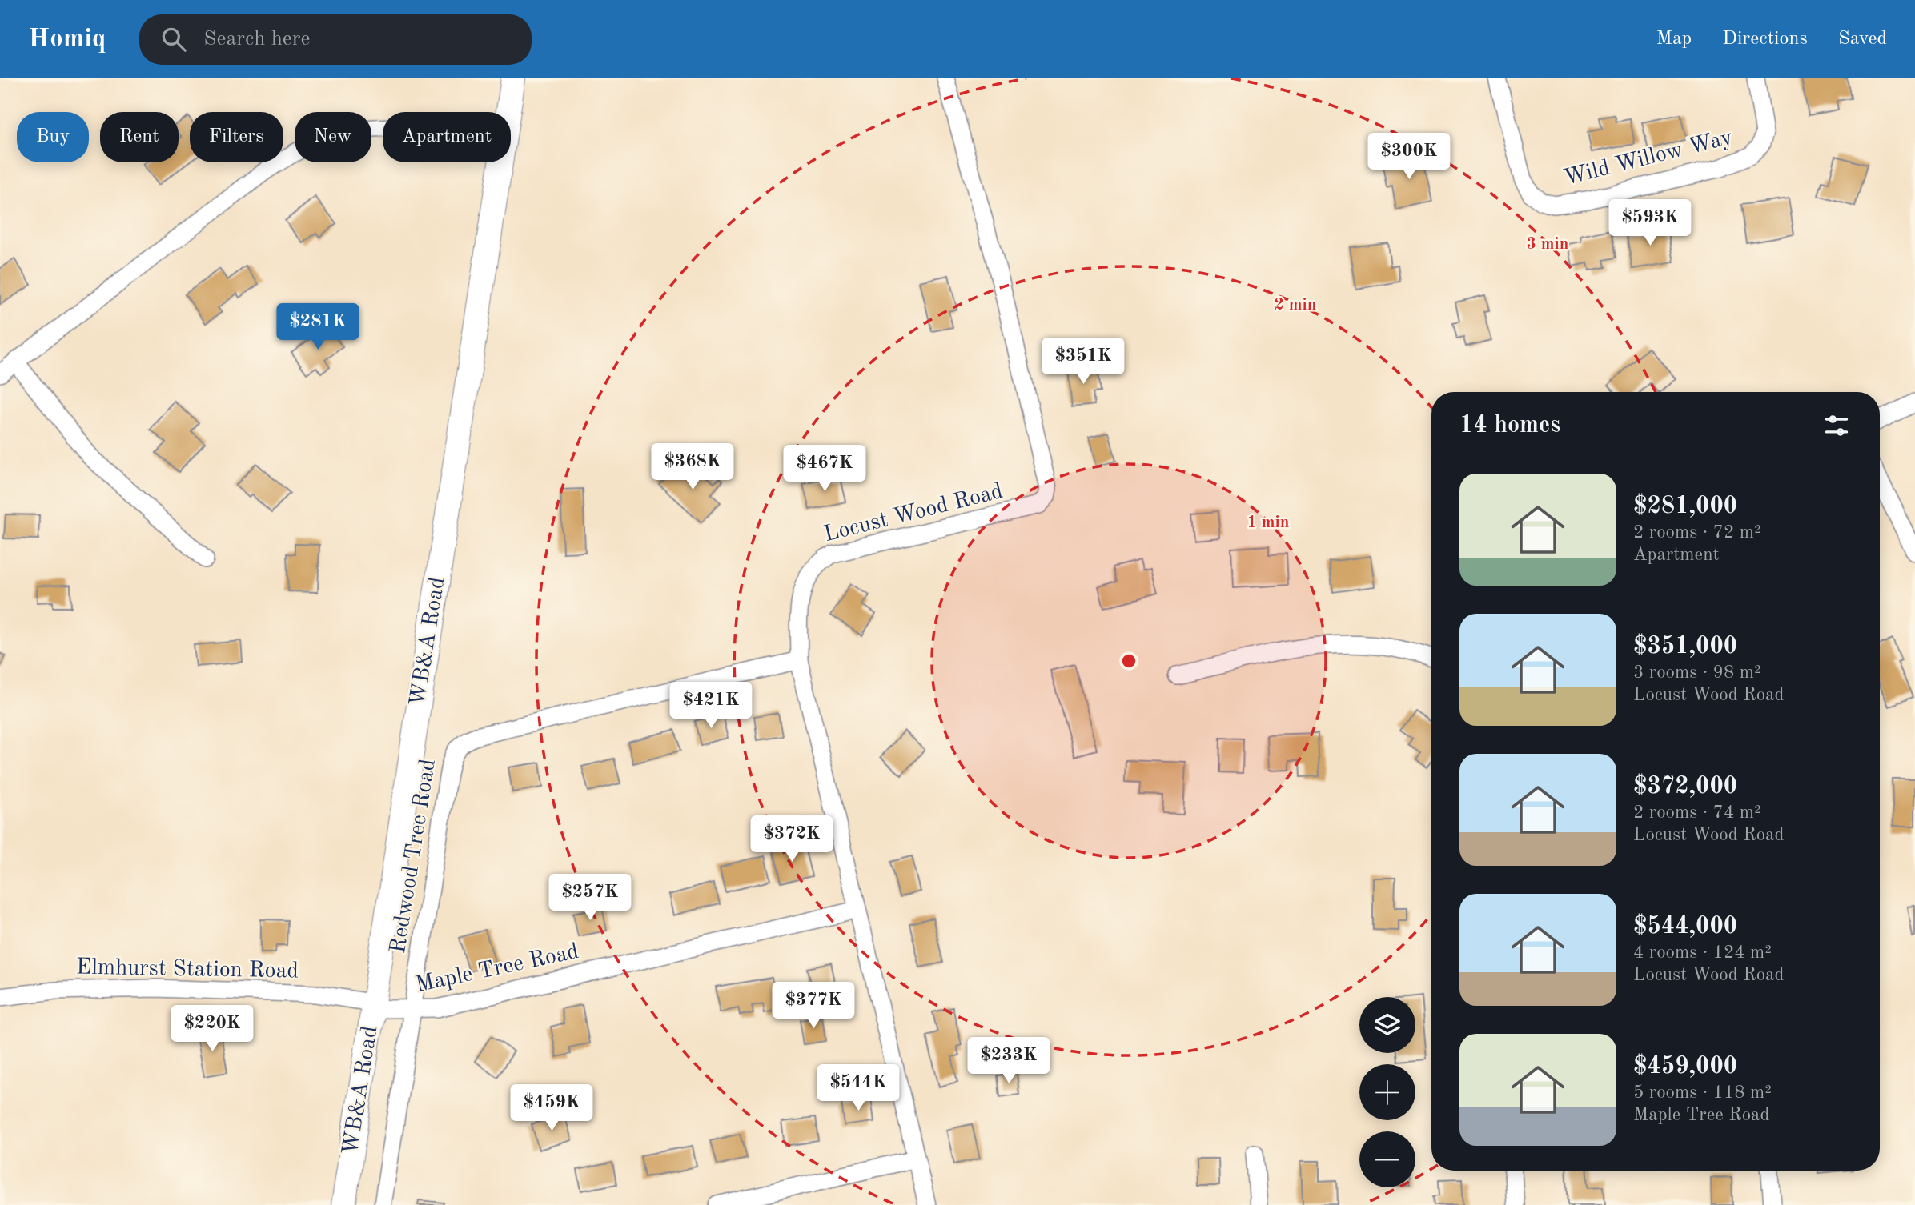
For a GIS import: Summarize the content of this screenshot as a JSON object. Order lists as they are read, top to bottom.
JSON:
{
  "streets": {
    "street": [
      "Wild Willow Way",
      "Locust Wood Road",
      "WB&A Road",
      "Redwood Tree Road",
      "Maple Tree Road",
      "Elmhurst Station Road"
    ]
  },
  "crossings": [
    ["Locust Wood Road", "Redwood Tree Road"],
    ["Locust Wood Road", "Maple Tree Road"],
    ["WB&A Road", "Maple Tree Road"],
    ["WB&A Road", "Elmhurst Station Road"],
    ["Redwood Tree Road", "Maple Tree Road"],
    ["Maple Tree Road", "Elmhurst Station Road"]
  ],
  "page": {
    "header": "Homiq",
    "search": "Search here",
    "nav": ["Map", "Directions", "Saved"],
    "chip": [
      "Buy",
      "Rent",
      "Filters",
      "New",
      "Apartment"
    ],
    "price": [
      "$300K",
      "$593K",
      "$281K",
      "$351K",
      "$368K",
      "$467K",
      "$421K",
      "$372K",
      "$257K",
      "$377K",
      "$220K",
      "$233K",
      "$544K",
      "$459K"
    ],
    "heading": "14 homes",
    "list": [
      {
        "name": "$281,000",
        "note": "2 rooms · 72 m² · Apartment"
      },
      {
        "name": "$351,000",
        "note": "3 rooms · 98 m² · Locust Wood Road"
      },
      {
        "name": "$372,000",
        "note": "2 rooms · 74 m² · Locust Wood Road"
      },
      {
        "name": "$544,000",
        "note": "4 rooms · 124 m² · Locust Wood Road"
      },
      {
        "name": "$459,000",
        "note": "5 rooms · 118 m² · Maple Tree Road"
      }
    ],
    "map_buttons": ["+", "−"]
  },
  "rings": ["3 min", "2 min", "1 min"]
}
